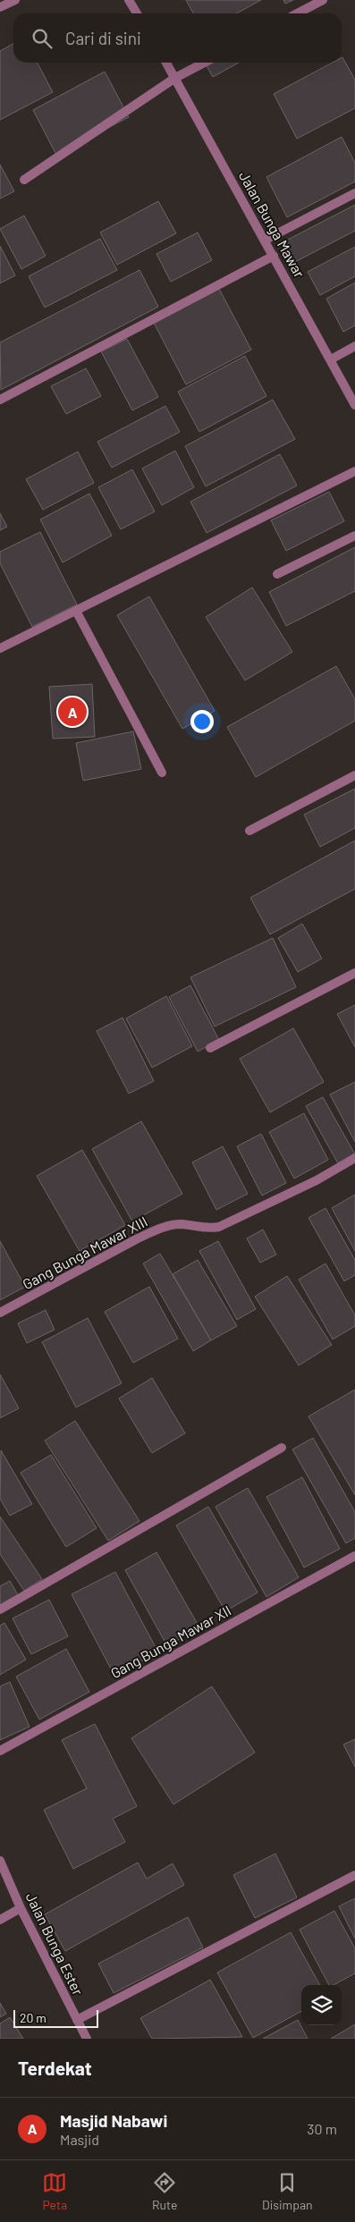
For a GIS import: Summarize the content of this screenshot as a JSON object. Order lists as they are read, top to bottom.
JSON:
{
  "streets": {
    "street": [
      "Jalan Bunga Mawar",
      "Gang Bunga Mawar XIII",
      "Gang Bunga Mawar XII",
      "Jalan Bunga Ester"
    ]
  },
  "scale_bar": "20 m",
  "page": {
    "search": "Cari di sini",
    "pins": "A",
    "scale": "20 m",
    "heading": "Terdekat",
    "list": [
      {
        "mark": "A",
        "name": "Masjid Nabawi",
        "note": "Masjid",
        "value": "30 m"
      }
    ],
    "nav": ["Peta", "Rute", "Disimpan"]
  }
}
